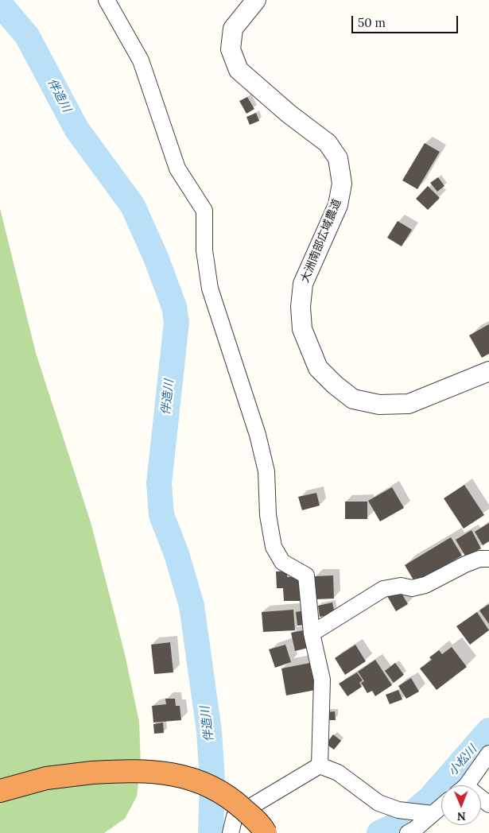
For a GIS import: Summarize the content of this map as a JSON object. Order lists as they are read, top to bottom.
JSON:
{
  "streets": {
    "street": ["大洲南部広域農道"]
  },
  "water": ["伴造川", "小松川"],
  "scale_bar": "50 m",
  "north": "bottom"
}
